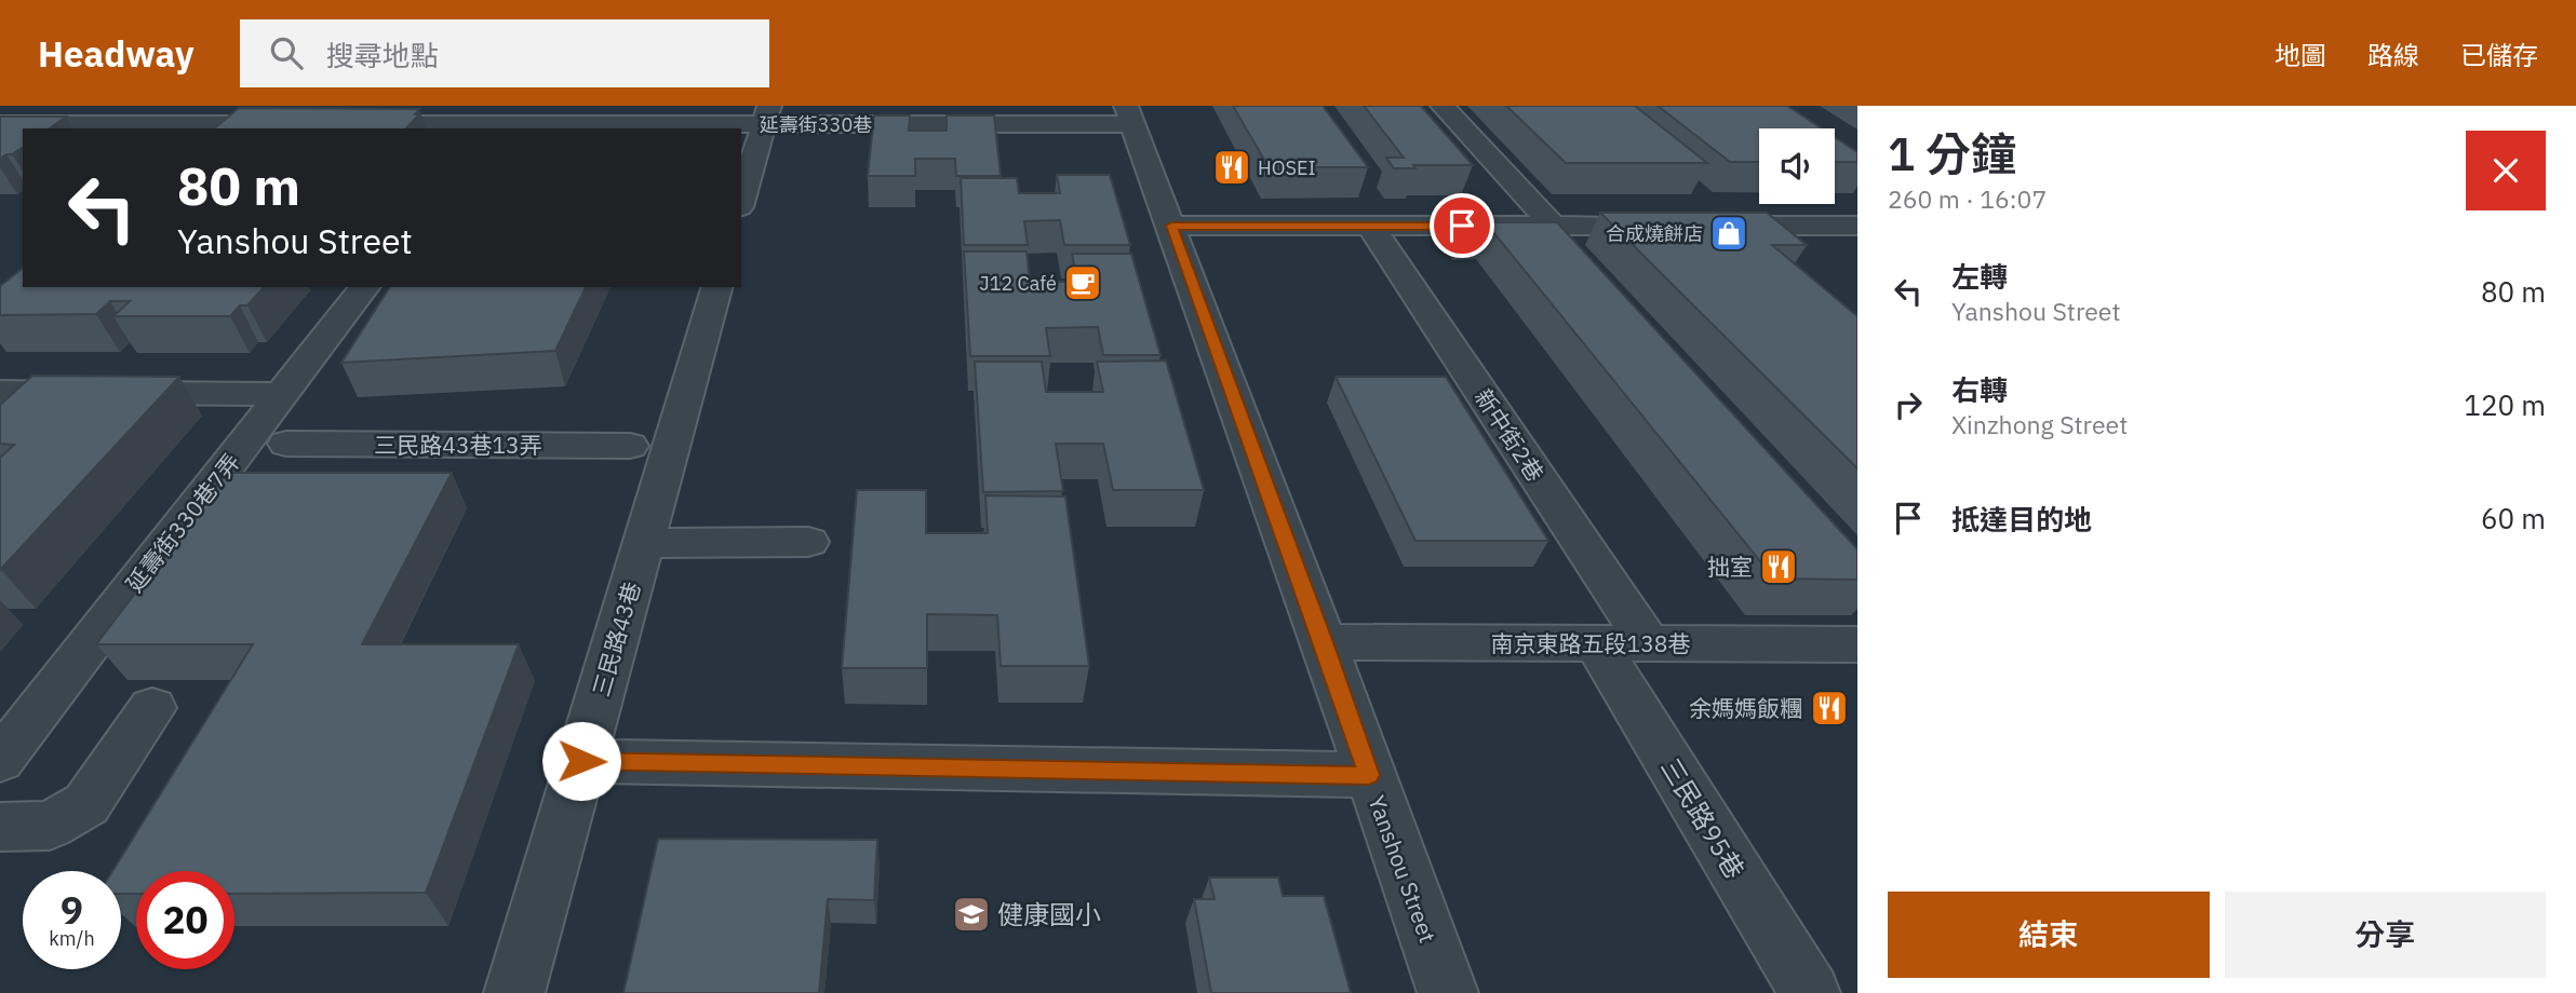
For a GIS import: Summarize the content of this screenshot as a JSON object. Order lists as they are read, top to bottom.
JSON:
{
  "streets": {
    "street": [
      "延壽街330巷",
      "新中街2巷",
      "三民路43巷13弄",
      "延壽街330巷7弄",
      "三民路43巷",
      "南京東路五段138巷",
      "三民路95巷",
      "Yanshou Street"
    ]
  },
  "crossings": [
    ["延壽街330巷", "Yanshou Street"],
    ["新中街2巷", "南京東路五段138巷"],
    ["南京東路五段138巷", "三民路95巷"],
    ["南京東路五段138巷", "Yanshou Street"]
  ],
  "places": {
    "restaurant": ["HOSEI", "拙室", "余媽媽飯糰"],
    "shop": ["合成燒餅店"],
    "cafe": ["J12 Café"],
    "school or university": ["健康國小"]
  },
  "page": {
    "header": "Headway",
    "search": "搜尋地點",
    "nav": ["地圖", "路線", "已儲存"],
    "heading": ["1 分鐘", "260 m · 16:07"],
    "turn": ["80 m", "Yanshou Street"],
    "list": [
      {
        "name": "左轉",
        "note": "Yanshou Street",
        "value": "80 m"
      },
      {
        "name": "右轉",
        "note": "Xinzhong Street",
        "value": "120 m"
      },
      {
        "name": "抵達目的地",
        "value": "60 m"
      }
    ],
    "speed": "9 km/h",
    "limit": "20",
    "buttons": ["結束", "分享"]
  }
}
